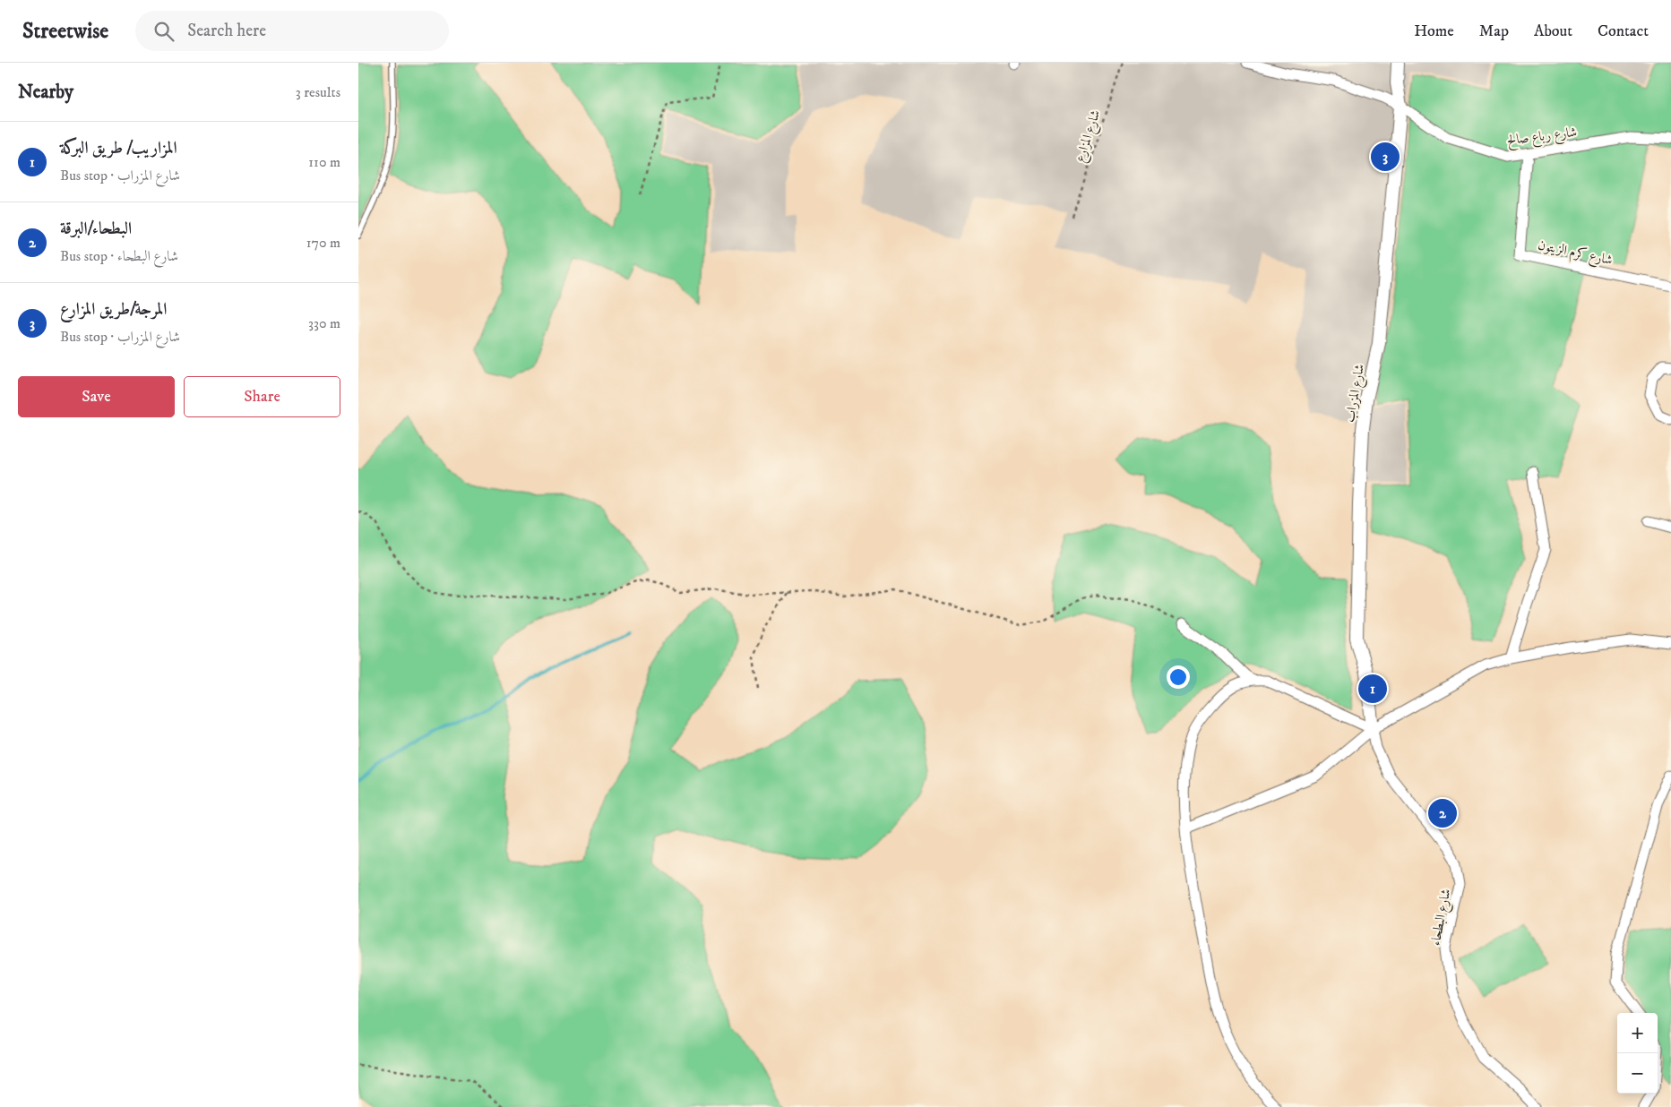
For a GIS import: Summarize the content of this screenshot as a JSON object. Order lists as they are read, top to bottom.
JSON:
{
  "streets": {
    "street": [
      "شارع رباع صالح",
      "شارع كرم الزيتون",
      "شارع المزراب",
      "شارع البطحاء"
    ],
    "path": ["شارع المزارع"]
  },
  "crossings": [
    ["شارع رباع صالح", "شارع كرم الزيتون"],
    ["شارع رباع صالح", "شارع المزراب"],
    ["شارع المزراب", "شارع البطحاء"]
  ],
  "page": {
    "header": "Streetwise",
    "search": "Search here",
    "nav": [
      "Home",
      "Map",
      "About",
      "Contact"
    ],
    "heading": ["Nearby", "3 results"],
    "list": [
      {
        "mark": "1",
        "name": "المزاريب/ طريق البركة",
        "note": "Bus stop · شارع المزراب",
        "value": "110 m"
      },
      {
        "mark": "2",
        "name": "البطحاء/البرقة",
        "note": "Bus stop · شارع البطحاء",
        "value": "170 m"
      },
      {
        "mark": "3",
        "name": "المرجة/طريق المزارع",
        "note": "Bus stop · شارع المزراب",
        "value": "330 m"
      }
    ],
    "pins": ["3", "1", "2"],
    "buttons": ["Save", "Share"],
    "map_buttons": ["+", "−"]
  }
}
